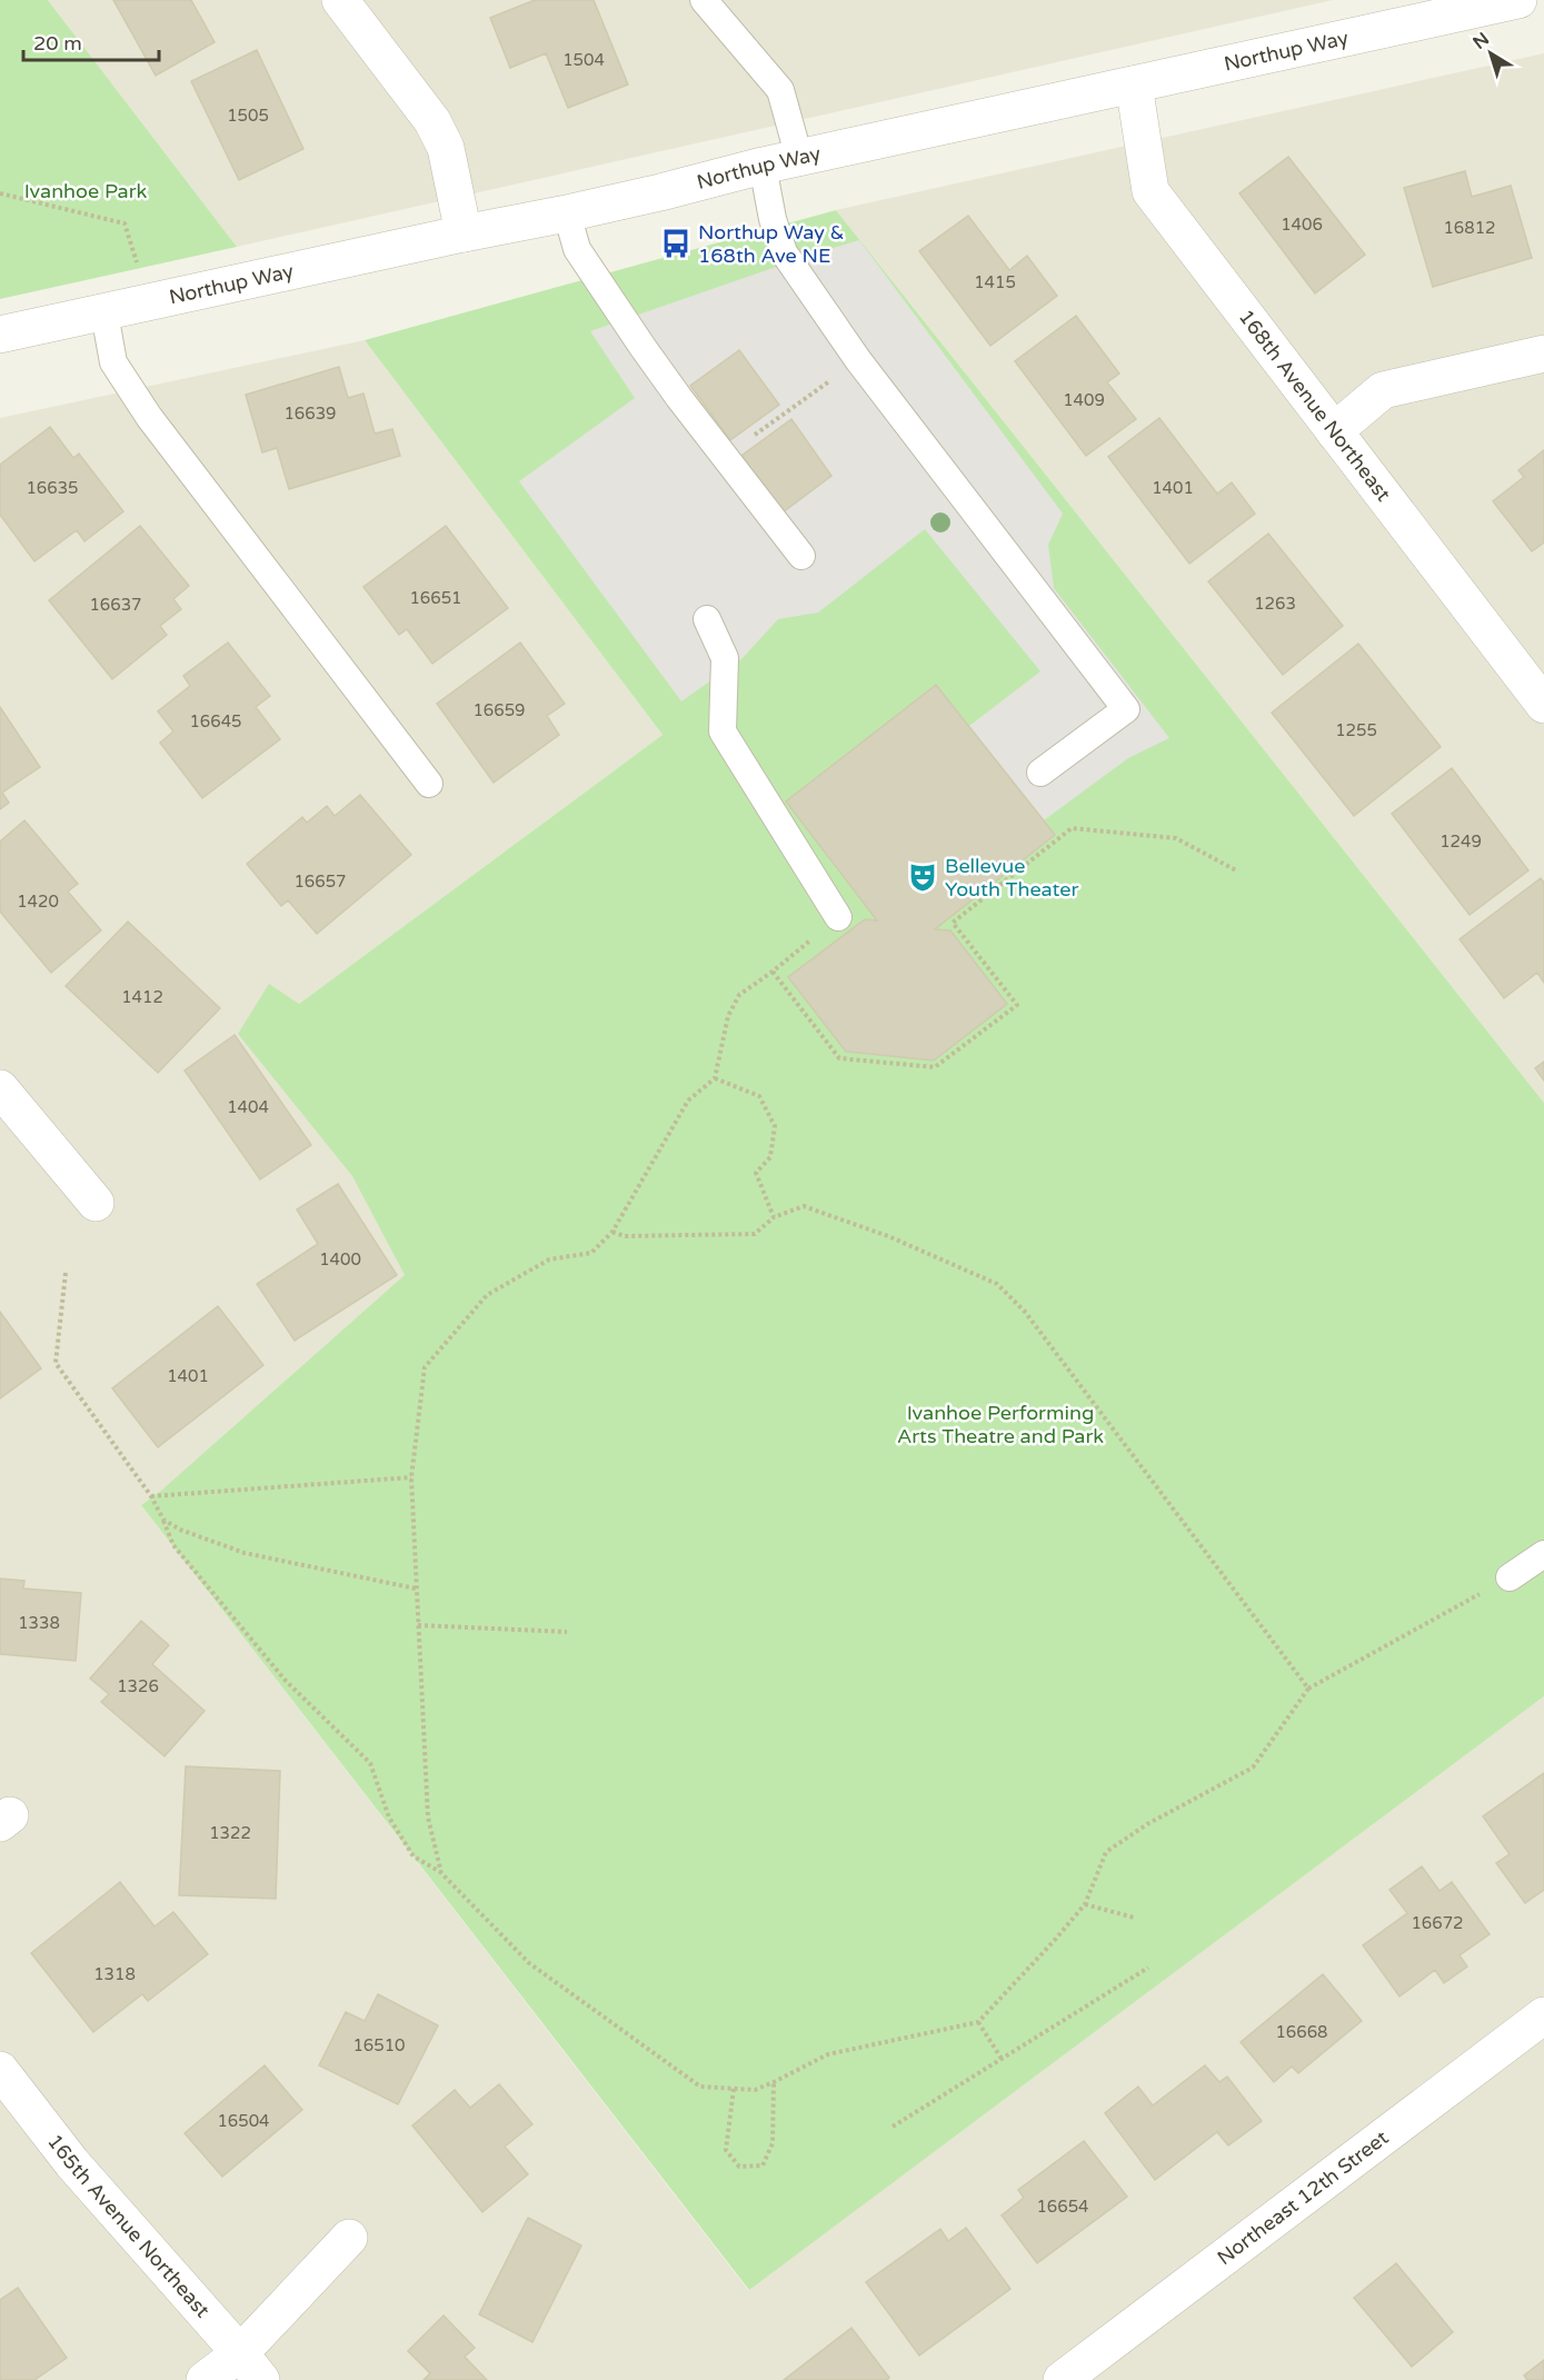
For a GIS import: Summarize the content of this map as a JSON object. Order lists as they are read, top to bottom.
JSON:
{
  "streets": {
    "street": [
      "Northup Way",
      "168th Avenue Northeast",
      "Northeast 12th Street",
      "165th Avenue Northeast"
    ]
  },
  "crossings": [
    ["Northup Way", "168th Avenue Northeast"]
  ],
  "parks": ["Ivanhoe Park", "Ivanhoe Performing Arts Theatre and Park"],
  "places": {
    "bus stop": ["Northup Way & 168th Ave NE"],
    "theatre": ["Bellevue Youth Theater"]
  },
  "house_numbers": [
    "1504",
    "1505",
    "1406",
    "16812",
    "1415",
    "1409",
    "16639",
    "16635",
    "1401",
    "16651",
    "1263",
    "16637",
    "16659",
    "16645",
    "1255",
    "1249",
    "16657",
    "1420",
    "1412",
    "1404",
    "1400",
    "1401",
    "1338",
    "1326",
    "1322",
    "16672",
    "1318",
    "16668",
    "16510",
    "16504",
    "16654"
  ],
  "scale_bar": "20 m",
  "north": "top left"
}
